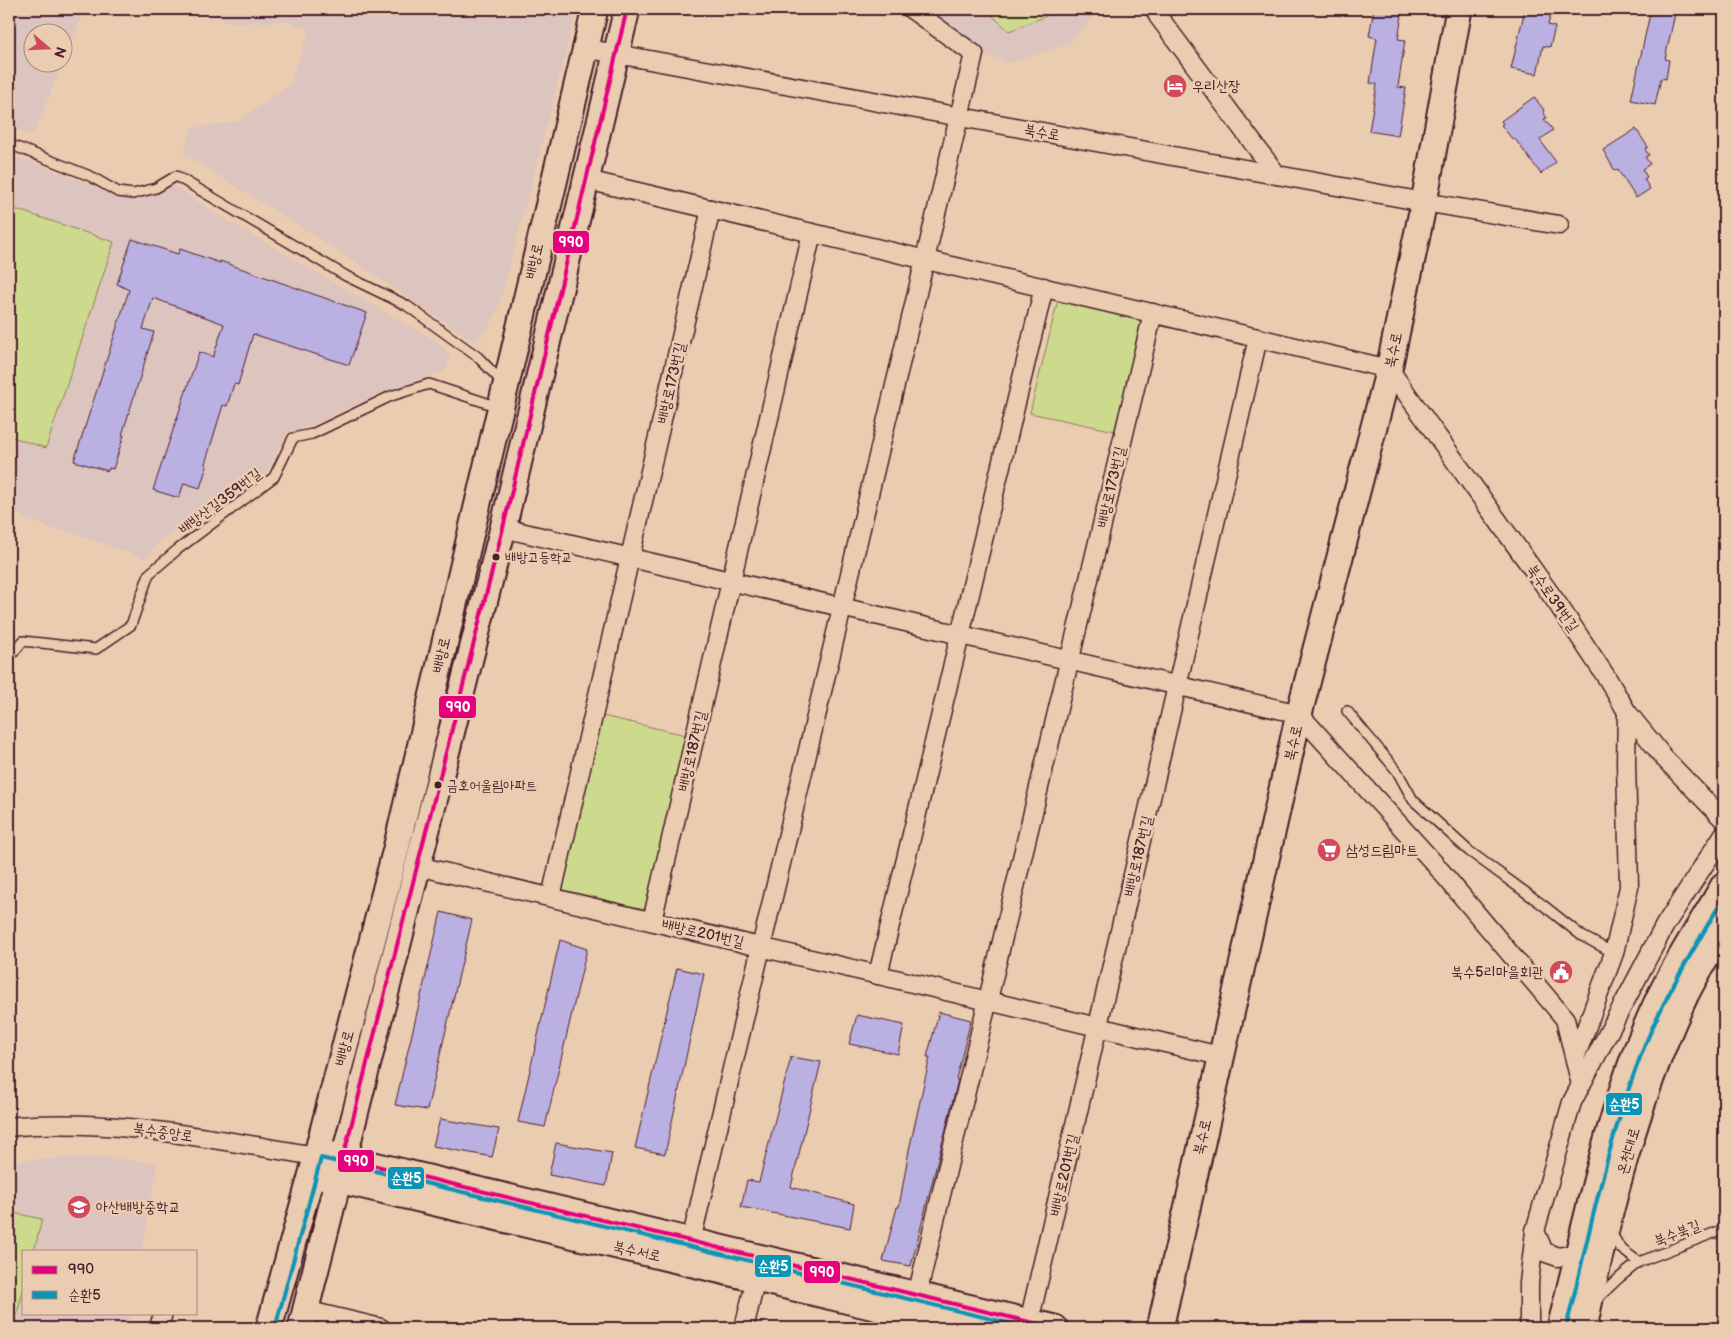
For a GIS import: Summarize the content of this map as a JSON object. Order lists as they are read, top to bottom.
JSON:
{
  "streets": {
    "street": [
      "북수로",
      "배방로",
      "배방로173번길",
      "북수로39번길",
      "배방로187번길",
      "배방로201번길",
      "북수중앙로",
      "온천대로",
      "북수서로"
    ],
    "lane": ["배방산길359번길", "북수북길"]
  },
  "crossings": [
    ["북수로", "배방로"],
    ["북수로", "북수로39번길"],
    ["북수로", "배방로201번길"],
    ["배방로", "배방산길359번길"],
    ["배방로", "배방로201번길"],
    ["배방로", "북수중앙로"],
    ["배방로", "북수서로"],
    ["배방로187번길", "배방로201번길"],
    ["배방로201번길", "북수서로"],
    ["북수중앙로", "북수서로"],
    ["온천대로", "북수북길"]
  ],
  "places": {
    "hotel": ["우리산장"],
    "other": ["배방고등학교", "금호어울림아파트"],
    "supermarket": ["삼성드림마트"],
    "public building": ["북수5리마을회관"],
    "school or university": ["아산배방중학교"]
  },
  "lines": ["transit line 990", "transit line 순환5"],
  "legend": ["990", "순환5"],
  "north": "right"
}
